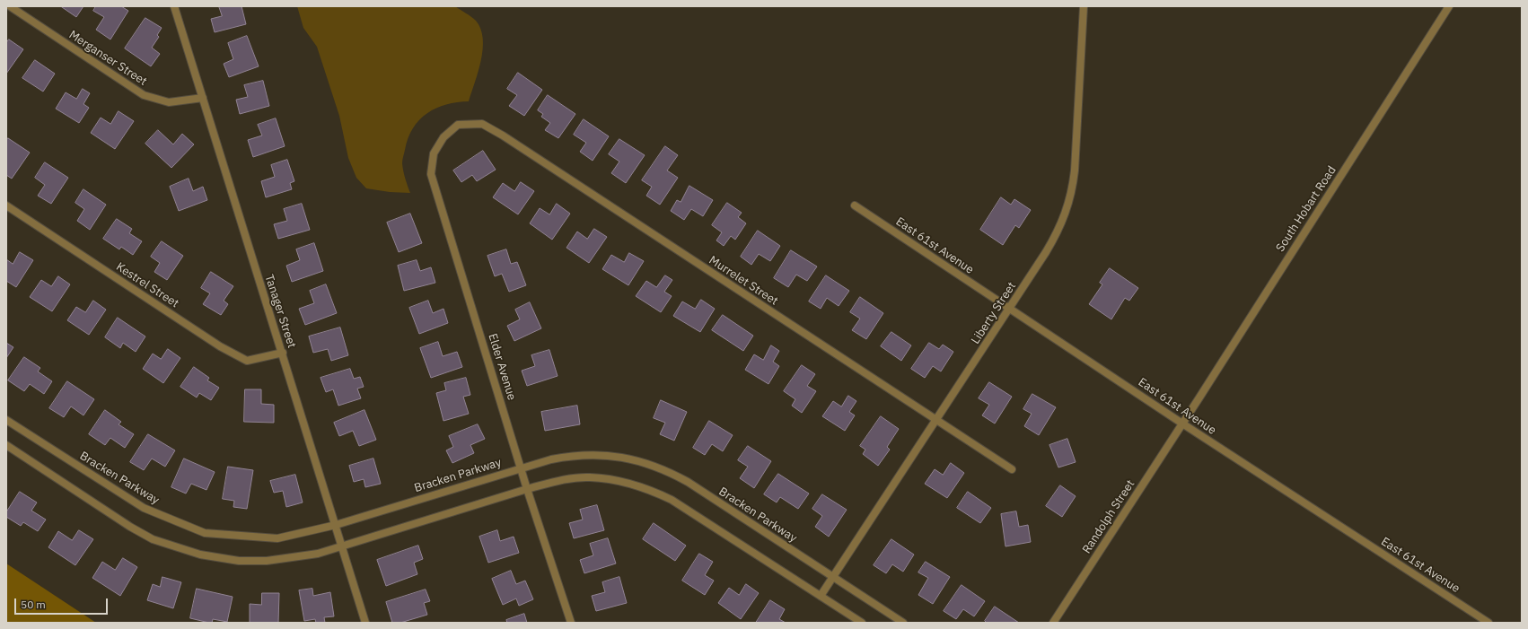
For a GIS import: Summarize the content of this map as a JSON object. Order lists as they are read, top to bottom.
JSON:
{
  "streets": {
    "street": [
      "Merganser Street",
      "South Hobart Road",
      "East 61st Avenue",
      "Murrelet Street",
      "Kestrel Street",
      "Tanager Street",
      "Liberty Street",
      "Elder Avenue",
      "Bracken Parkway",
      "Randolph Street"
    ]
  },
  "crossings": [
    ["Merganser Street", "Tanager Street"],
    ["South Hobart Road", "East 61st Avenue"],
    ["South Hobart Road", "Randolph Street"],
    ["East 61st Avenue", "Liberty Street"],
    ["East 61st Avenue", "Randolph Street"],
    ["Murrelet Street", "Liberty Street"],
    ["Murrelet Street", "Elder Avenue"],
    ["Kestrel Street", "Tanager Street"],
    ["Tanager Street", "Bracken Parkway"],
    ["Liberty Street", "Bracken Parkway"],
    ["Elder Avenue", "Bracken Parkway"]
  ],
  "scale_bar": "50 m"
}
